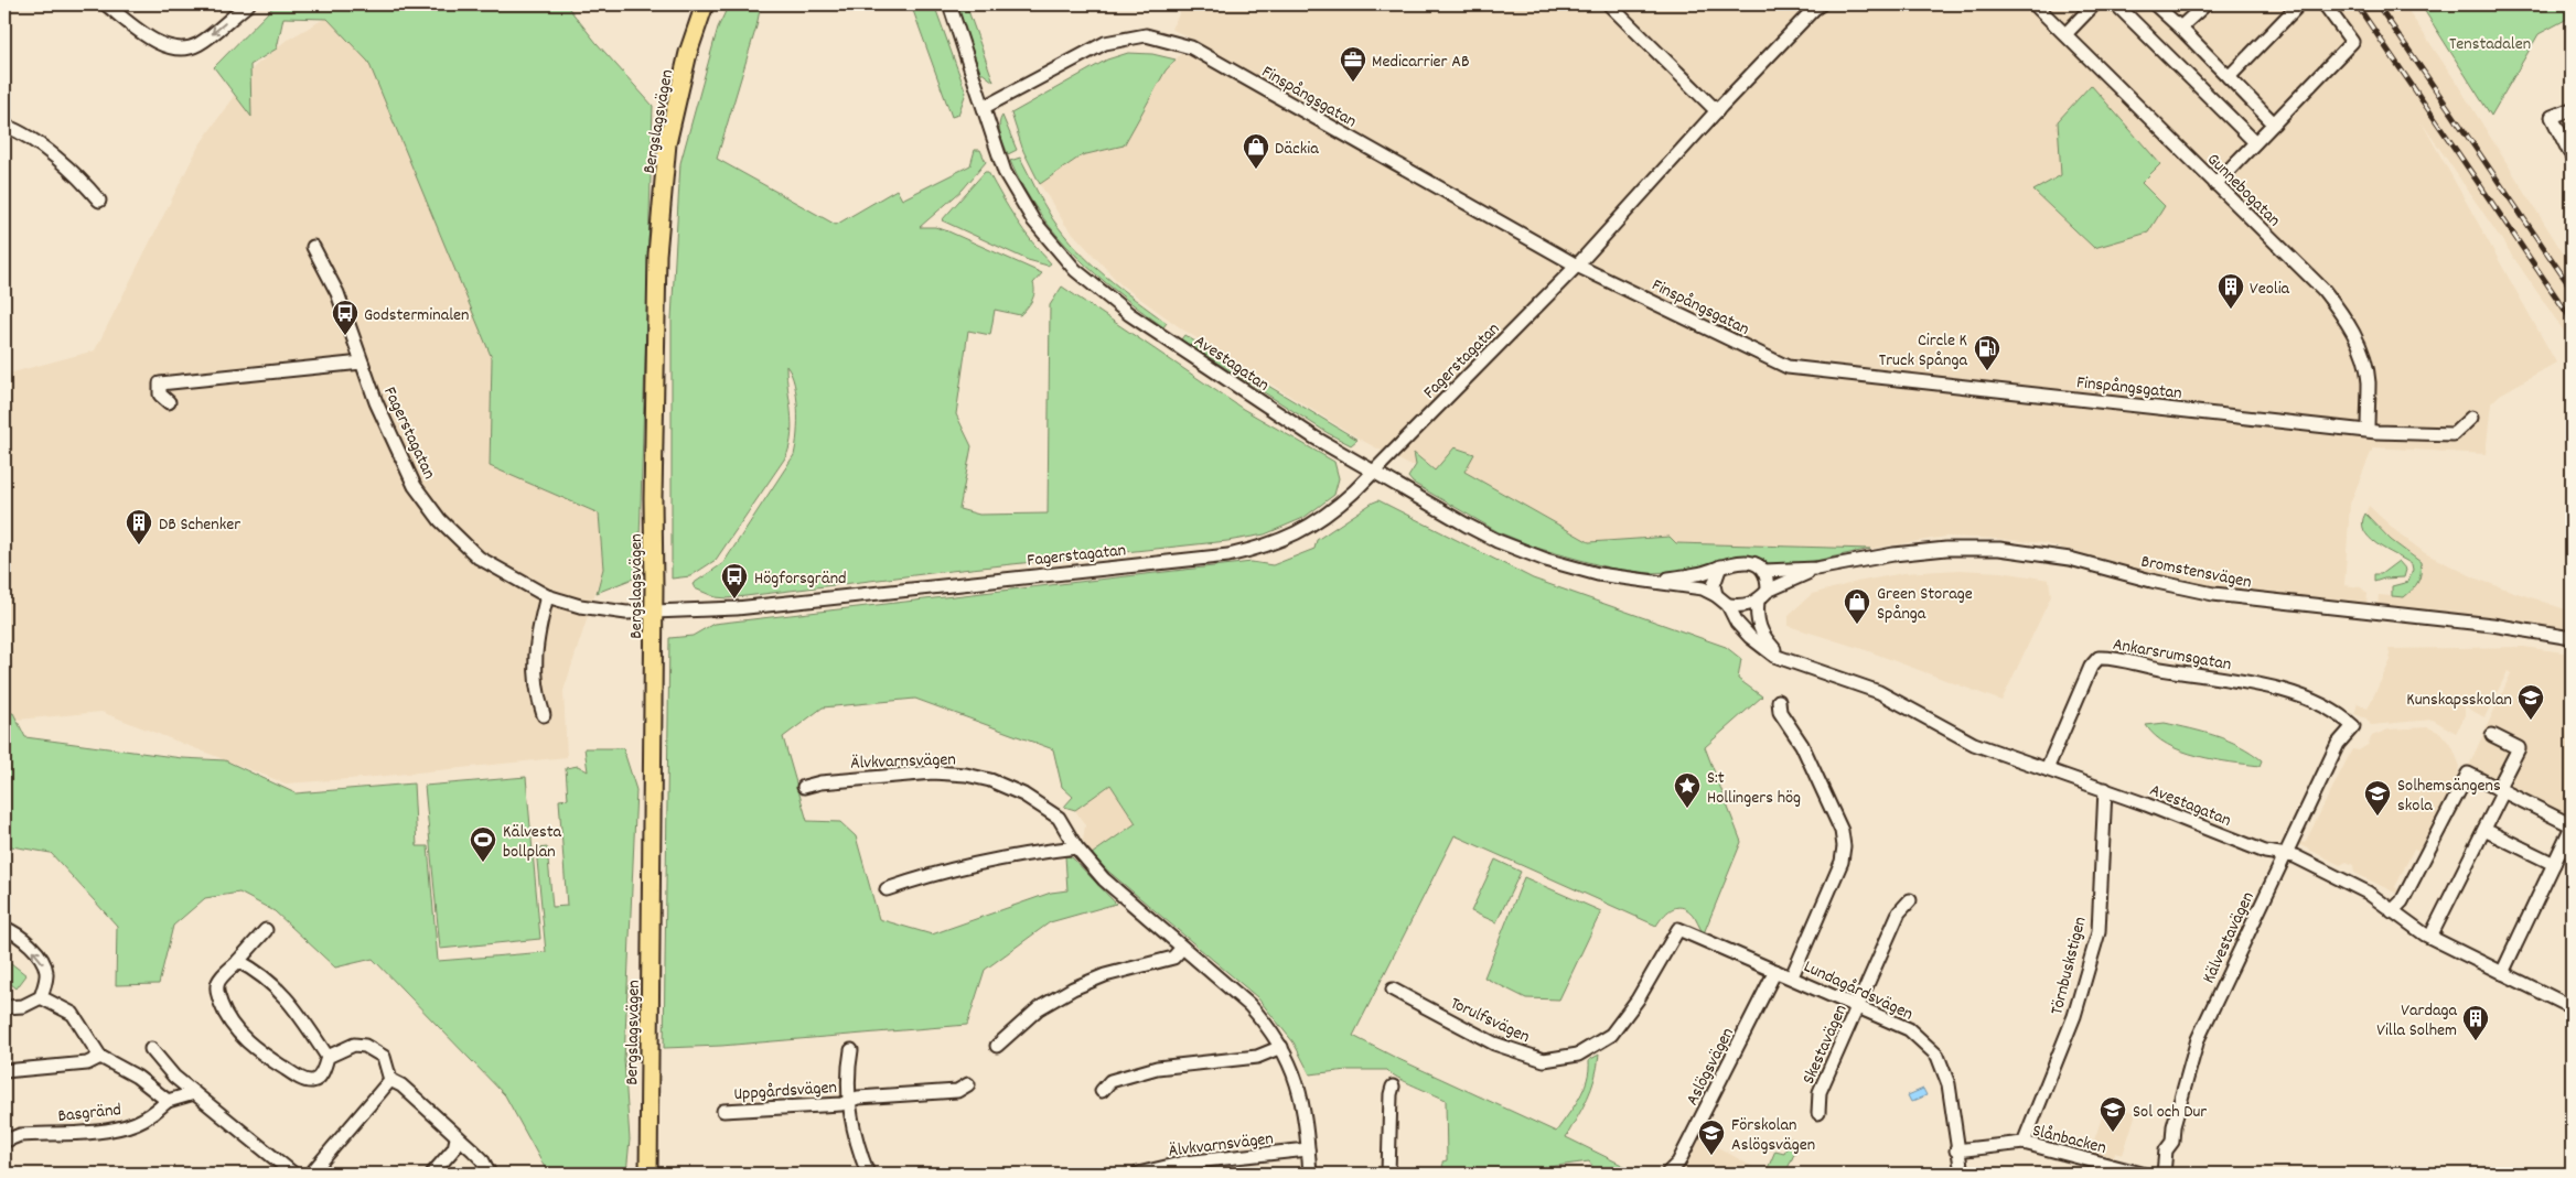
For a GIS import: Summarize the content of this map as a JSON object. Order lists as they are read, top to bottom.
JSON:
{
  "streets": {
    "main road": ["Bergslagsvägen"],
    "street": [
      "Finspångsgatan",
      "Gunnebogatan",
      "Fagerstagatan",
      "Avestagatan",
      "Bromstensvägen",
      "Ankarsrumsgatan",
      "Älvkvarnsvägen",
      "Kälvestavägen",
      "Törnbuskstigen",
      "Lundagårdsvägen",
      "Torulfsvägen",
      "Skestavägen",
      "Aslögsvägen",
      "Uppgårdsvägen",
      "Basgränd",
      "Slånbacken"
    ]
  },
  "crossings": [
    ["Finspångsgatan", "Gunnebogatan"],
    ["Finspångsgatan", "Fagerstagatan"],
    ["Finspångsgatan", "Avestagatan"],
    ["Bergslagsvägen", "Fagerstagatan"],
    ["Fagerstagatan", "Avestagatan"],
    ["Avestagatan", "Bromstensvägen"],
    ["Avestagatan", "Ankarsrumsgatan"],
    ["Avestagatan", "Kälvestavägen"],
    ["Avestagatan", "Törnbuskstigen"],
    ["Ankarsrumsgatan", "Kälvestavägen"],
    ["Törnbuskstigen", "Slånbacken"],
    ["Lundagårdsvägen", "Torulfsvägen"],
    ["Lundagårdsvägen", "Skestavägen"],
    ["Lundagårdsvägen", "Aslögsvägen"],
    ["Lundagårdsvägen", "Slånbacken"]
  ],
  "parks": ["Tenstadalen"],
  "places": {
    "office": ["Medicarrier AB"],
    "shop": ["Däckia", "Green Storage Spånga"],
    "building": ["Veolia", "DB Schenker", "Vardaga Villa Solhem"],
    "bus stop": ["Godsterminalen", "Högforsgränd"],
    "fuel station": ["Circle K Truck Spånga"],
    "school or university": [
      "Kunskapsskolan",
      "Solhemsängens skola",
      "Sol och Dur",
      "Förskolan Aslögsvägen"
    ],
    "place": ["S:t Hollingers hög"],
    "sports": ["Kälvesta bollplan"]
  }
}
